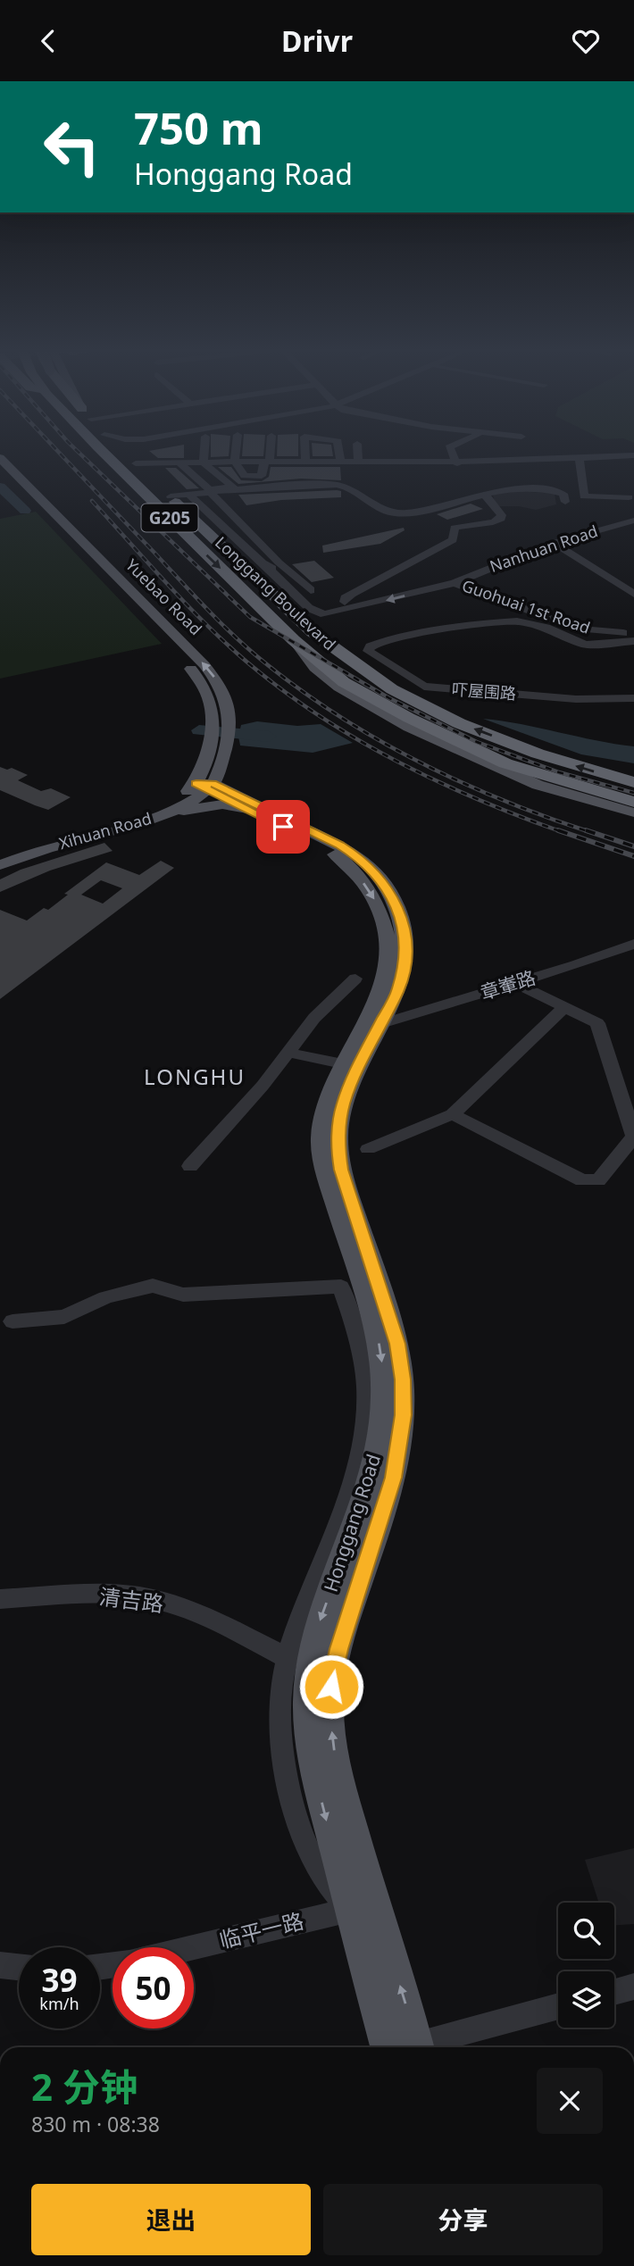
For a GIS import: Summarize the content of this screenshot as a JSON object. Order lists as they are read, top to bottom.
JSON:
{
  "streets": {
    "highway": ["G205", "Longgang Boulevard"],
    "main road": ["Yuebao Road", "Xihuan Road", "Honggang Road"],
    "street": [
      "Nanhuan Road",
      "Guohuai 1st Road",
      "吓屋围路",
      "章輋路",
      "清吉路",
      "临平一路"
    ]
  },
  "crossings": [
    ["G205", "Longgang Boulevard"],
    ["Nanhuan Road", "Guohuai 1st Road"],
    ["Yuebao Road", "Xihuan Road"],
    ["Yuebao Road", "Honggang Road"],
    ["Xihuan Road", "Honggang Road"],
    ["章輋路", "Honggang Road"],
    ["Honggang Road", "临平一路"]
  ],
  "districts": ["LONGHU"],
  "page": {
    "header": "Drivr",
    "turn": ["750 m", "Honggang Road"],
    "speed": "39 km/h",
    "limit": "50",
    "heading": ["2 分钟", "830 m · 08:38"],
    "buttons": ["退出", "分享"]
  }
}
